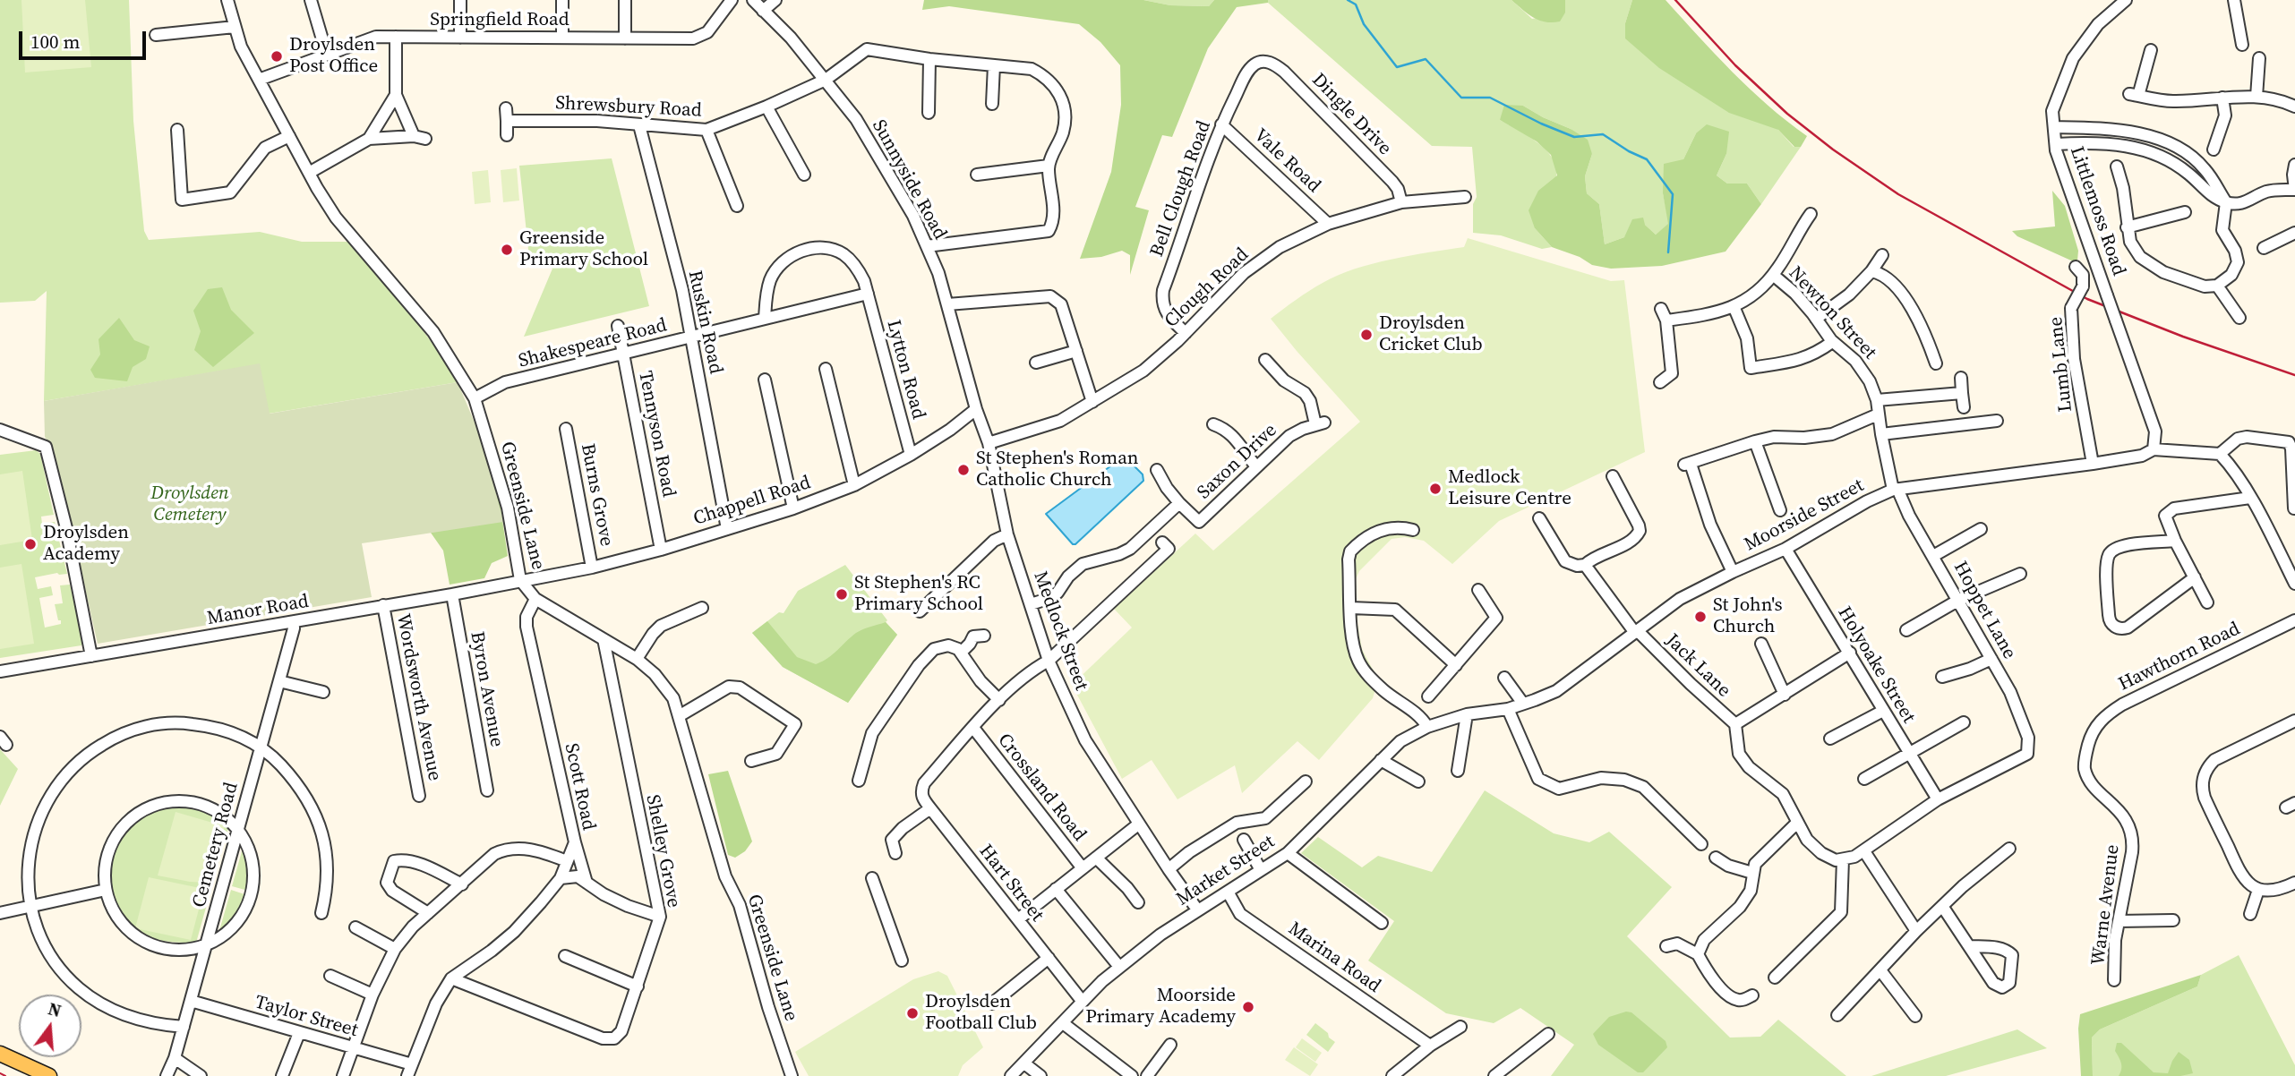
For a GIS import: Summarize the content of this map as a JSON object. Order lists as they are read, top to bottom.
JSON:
{
  "streets": {
    "street": [
      "Springfield Road",
      "Shrewsbury Road",
      "Dingle Drive",
      "Vale Road",
      "Sunnyside Road",
      "Bell Clough Road",
      "Littlemoss Road",
      "Clough Road",
      "Newton Street",
      "Ruskin Road",
      "Shakespeare Road",
      "Lumb Lane",
      "Lytton Road",
      "Tennyson Road",
      "Saxon Drive",
      "Burns Grove",
      "Chappell Road",
      "Greenside Lane",
      "Moorside Street",
      "Manor Road",
      "Hoppet Lane",
      "Medlock Street",
      "Hawthorn Road",
      "Holyoake Street",
      "Jack Lane",
      "Byron Avenue",
      "Wordsworth Avenue",
      "Scott Road",
      "Crossland Road",
      "Cemetery Road",
      "Shelley Grove",
      "Market Street",
      "Hart Street",
      "Warne Avenue",
      "Marina Road",
      "Taylor Street"
    ]
  },
  "crossings": [
    ["Springfield Road", "Greenside Lane"],
    ["Shrewsbury Road", "Sunnyside Road"],
    ["Shrewsbury Road", "Ruskin Road"],
    ["Dingle Drive", "Bell Clough Road"],
    ["Dingle Drive", "Clough Road"],
    ["Vale Road", "Bell Clough Road"],
    ["Vale Road", "Clough Road"],
    ["Sunnyside Road", "Chappell Road"],
    ["Sunnyside Road", "Medlock Street"],
    ["Bell Clough Road", "Clough Road"],
    ["Littlemoss Road", "Moorside Street"],
    ["Clough Road", "Medlock Street"],
    ["Newton Street", "Moorside Street"],
    ["Newton Street", "Hoppet Lane"],
    ["Ruskin Road", "Shakespeare Road"],
    ["Ruskin Road", "Chappell Road"],
    ["Shakespeare Road", "Lytton Road"],
    ["Shakespeare Road", "Tennyson Road"],
    ["Shakespeare Road", "Greenside Lane"],
    ["Lumb Lane", "Moorside Street"],
    ["Lytton Road", "Chappell Road"],
    ["Tennyson Road", "Chappell Road"],
    ["Saxon Drive", "Medlock Street"],
    ["Burns Grove", "Chappell Road"],
    ["Chappell Road", "Greenside Lane"],
    ["Chappell Road", "Manor Road"],
    ["Chappell Road", "Medlock Street"],
    ["Greenside Lane", "Manor Road"],
    ["Greenside Lane", "Scott Road"],
    ["Greenside Lane", "Shelley Grove"],
    ["Moorside Street", "Hoppet Lane"],
    ["Moorside Street", "Holyoake Street"],
    ["Moorside Street", "Jack Lane"],
    ["Moorside Street", "Market Street"],
    ["Manor Road", "Byron Avenue"],
    ["Manor Road", "Wordsworth Avenue"],
    ["Manor Road", "Cemetery Road"],
    ["Hoppet Lane", "Holyoake Street"],
    ["Medlock Street", "Market Street"],
    ["Hawthorn Road", "Warne Avenue"],
    ["Scott Road", "Shelley Grove"],
    ["Scott Road", "Taylor Street"],
    ["Crossland Road", "Hart Street"],
    ["Cemetery Road", "Taylor Street"],
    ["Market Street", "Hart Street"],
    ["Market Street", "Marina Road"]
  ],
  "parks": ["Droylsden Cemetery"],
  "places": [
    "Droylsden Post Office",
    "Greenside Primary School",
    "Droylsden Cricket Club",
    "St Stephen's Roman Catholic Church",
    "Medlock Leisure Centre",
    "Droylsden Academy",
    "St Stephen's RC Primary School",
    "St John's Church",
    "Moorside Primary Academy",
    "Droylsden Football Club"
  ],
  "scale_bar": "100 m",
  "north": "top"
}
